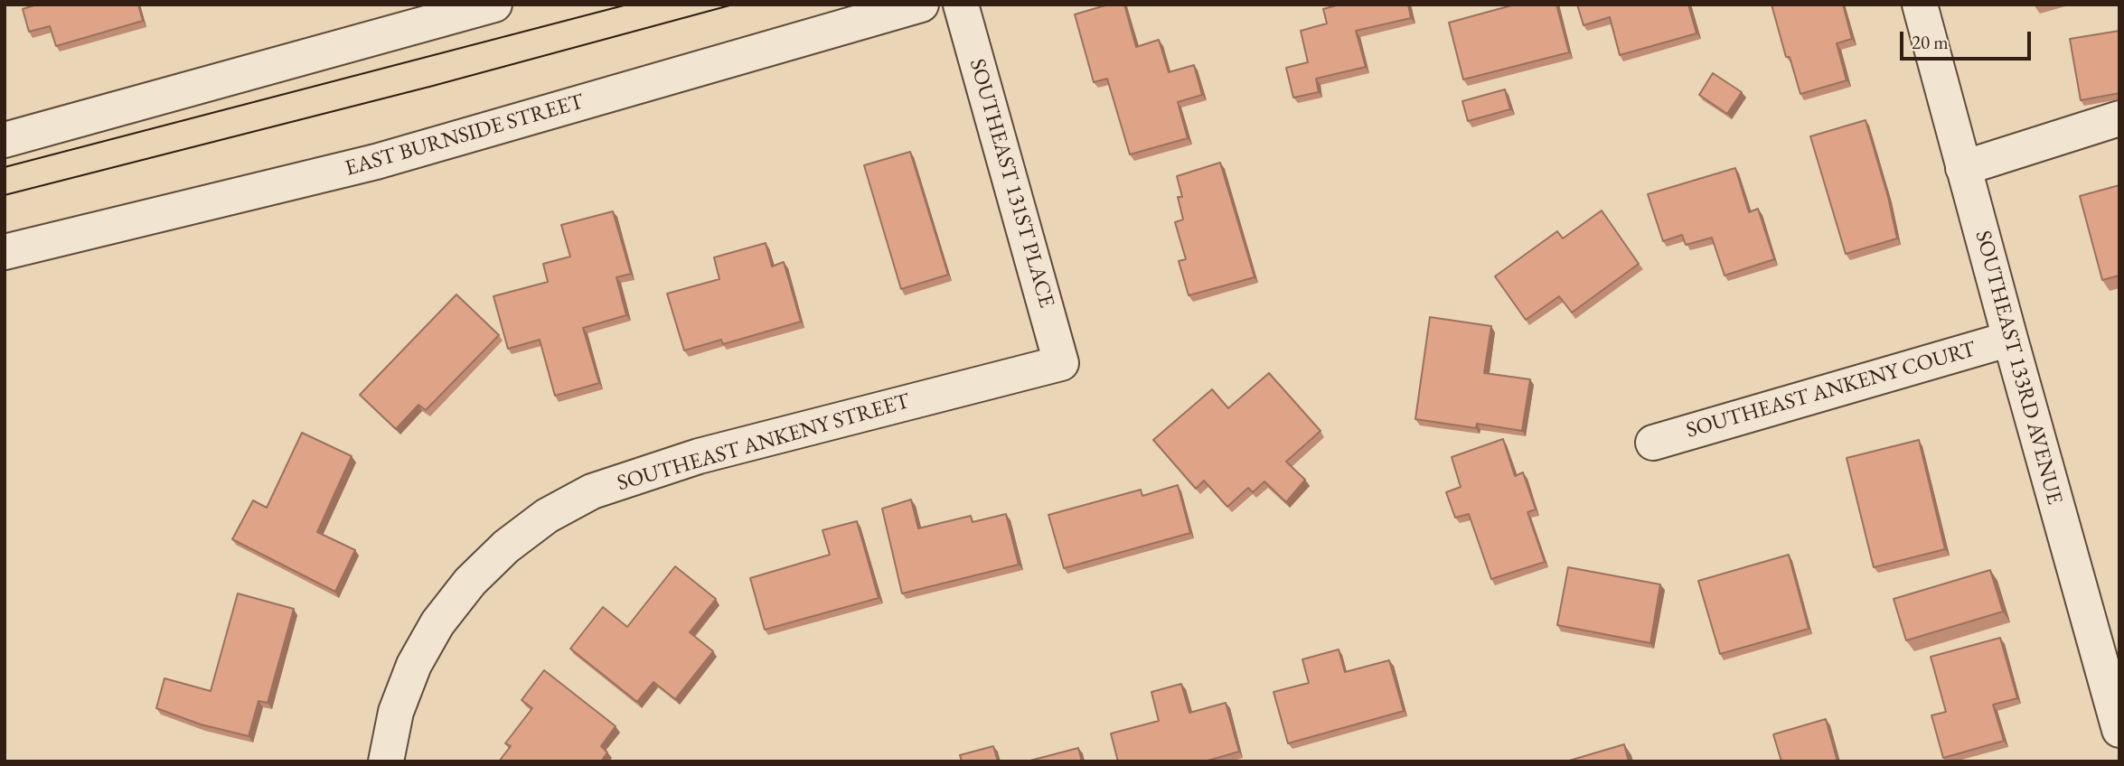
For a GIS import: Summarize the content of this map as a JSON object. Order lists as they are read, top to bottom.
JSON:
{
  "streets": {
    "street": [
      "EAST BURNSIDE STREET",
      "SOUTHEAST 131ST PLACE",
      "SOUTHEAST 133RD AVENUE",
      "SOUTHEAST ANKENY COURT",
      "SOUTHEAST ANKENY STREET"
    ]
  },
  "crossings": [
    ["SOUTHEAST 131ST PLACE", "SOUTHEAST ANKENY STREET"],
    ["SOUTHEAST 133RD AVENUE", "SOUTHEAST ANKENY COURT"]
  ],
  "scale_bar": "20 m"
}
